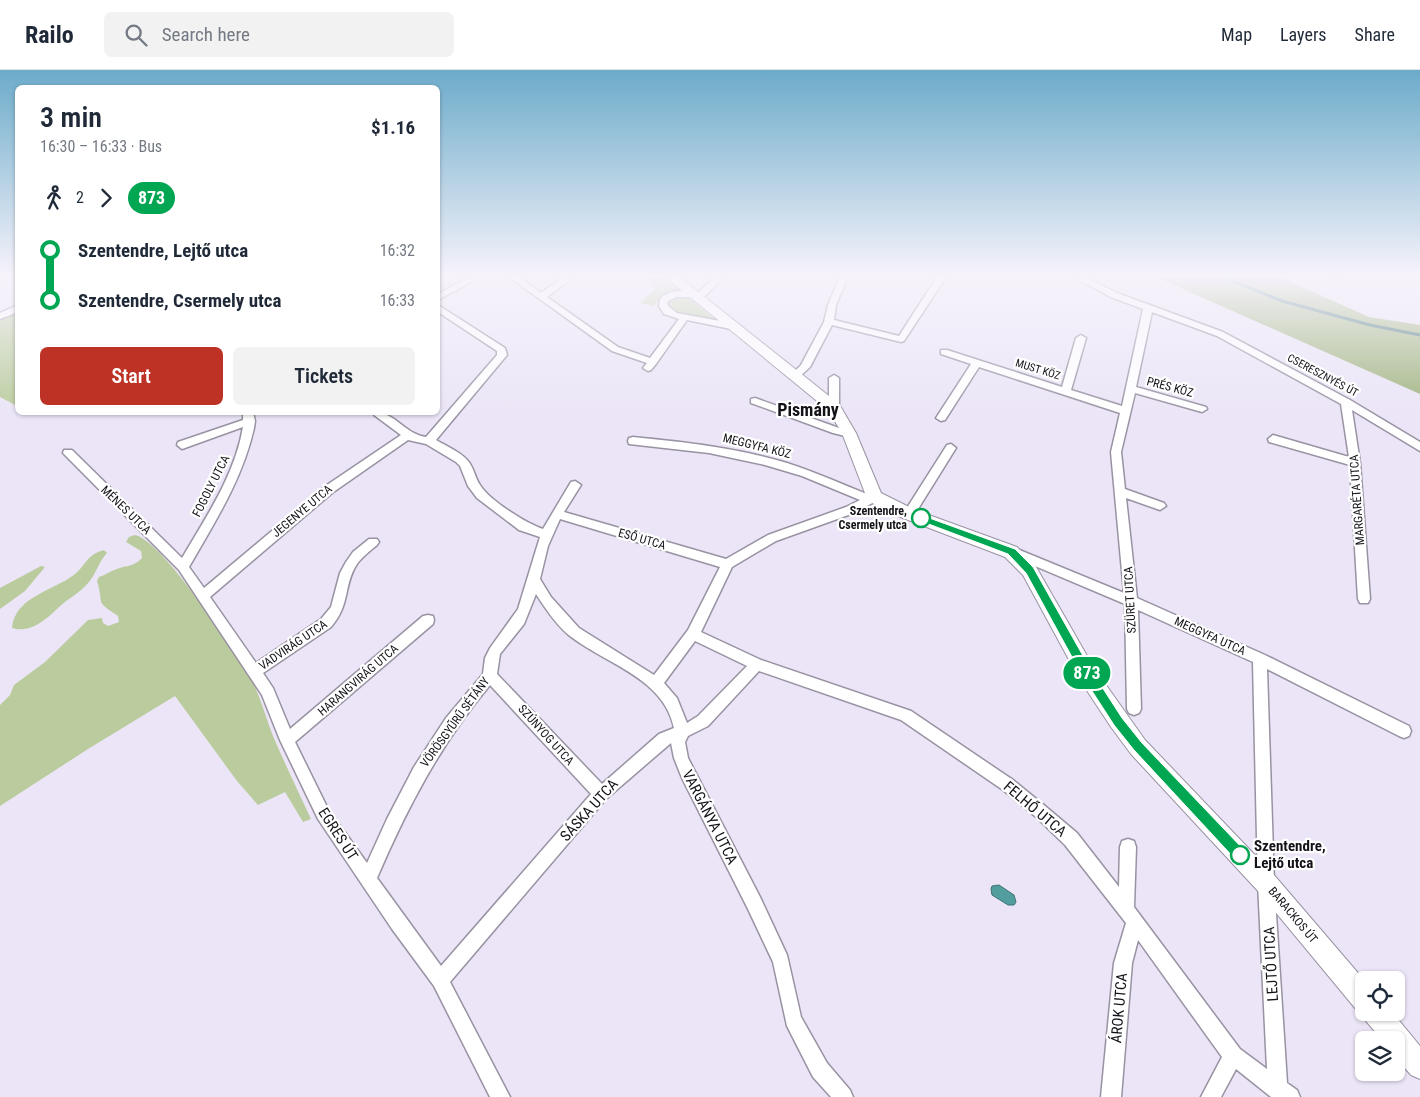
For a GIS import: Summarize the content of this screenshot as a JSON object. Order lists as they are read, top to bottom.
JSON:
{
  "streets": {
    "street": [
      "MUST KÖZ",
      "CSERESZNYÉS ÚT",
      "PRÉS KÖZ",
      "MEGGYFA KÖZ",
      "FOGOLY UTCA",
      "MARGARÉTA UTCA",
      "MÉNES UTCA",
      "JEGENYE UTCA",
      "ESŐ UTCA",
      "SZÜRET UTCA",
      "MEGGYFA UTCA",
      "VADVIRÁG UTCA",
      "HARANGVIRÁG UTCA",
      "VÖRÖSGYŰRŰ SÉTÁNY",
      "SZÚNYOG UTCA",
      "FELHŐ UTCA",
      "SÁSKA UTCA",
      "VARGÁNYA UTCA",
      "EGRES ÚT",
      "BARACKOS ÚT",
      "LEJTŐ UTCA",
      "ÁROK UTCA"
    ]
  },
  "crossings": [
    ["MUST KÖZ", "SZÜRET UTCA"],
    ["CSERESZNYÉS ÚT", "MARGARÉTA UTCA"],
    ["PRÉS KÖZ", "SZÜRET UTCA"],
    ["MEGGYFA KÖZ", "BARACKOS ÚT"],
    ["FOGOLY UTCA", "MÉNES UTCA"],
    ["FOGOLY UTCA", "EGRES ÚT"],
    ["MÉNES UTCA", "EGRES ÚT"],
    ["JEGENYE UTCA", "EGRES ÚT"],
    ["ESŐ UTCA", "VÖRÖSGYŰRŰ SÉTÁNY"],
    ["SZÜRET UTCA", "MEGGYFA UTCA"],
    ["MEGGYFA UTCA", "BARACKOS ÚT"],
    ["MEGGYFA UTCA", "LEJTŐ UTCA"],
    ["VADVIRÁG UTCA", "EGRES ÚT"],
    ["HARANGVIRÁG UTCA", "EGRES ÚT"],
    ["VÖRÖSGYŰRŰ SÉTÁNY", "SZÚNYOG UTCA"],
    ["VÖRÖSGYŰRŰ SÉTÁNY", "VARGÁNYA UTCA"],
    ["VÖRÖSGYŰRŰ SÉTÁNY", "EGRES ÚT"],
    ["SZÚNYOG UTCA", "SÁSKA UTCA"],
    ["FELHŐ UTCA", "SÁSKA UTCA"],
    ["FELHŐ UTCA", "LEJTŐ UTCA"],
    ["FELHŐ UTCA", "ÁROK UTCA"],
    ["SÁSKA UTCA", "VARGÁNYA UTCA"],
    ["SÁSKA UTCA", "EGRES ÚT"],
    ["BARACKOS ÚT", "LEJTŐ UTCA"]
  ],
  "districts": ["Pismány"],
  "places": ["Szentendre, Csermely utca", "Szentendre, Lejtő utca"],
  "lines": ["bus line 873"],
  "page": {
    "header": "Railo",
    "search": "Search here",
    "nav": ["Map", "Layers", "Share"],
    "on_map": "873",
    "heading": ["3 min", "16:30 – 16:33 · Bus", "$1.16"],
    "legs": ["2", "873"],
    "list": [
      {
        "name": "Szentendre, Lejtő utca",
        "value": "16:32"
      },
      {
        "name": "Szentendre, Csermely utca",
        "value": "16:33"
      }
    ],
    "buttons": ["Start", "Tickets"]
  }
}
